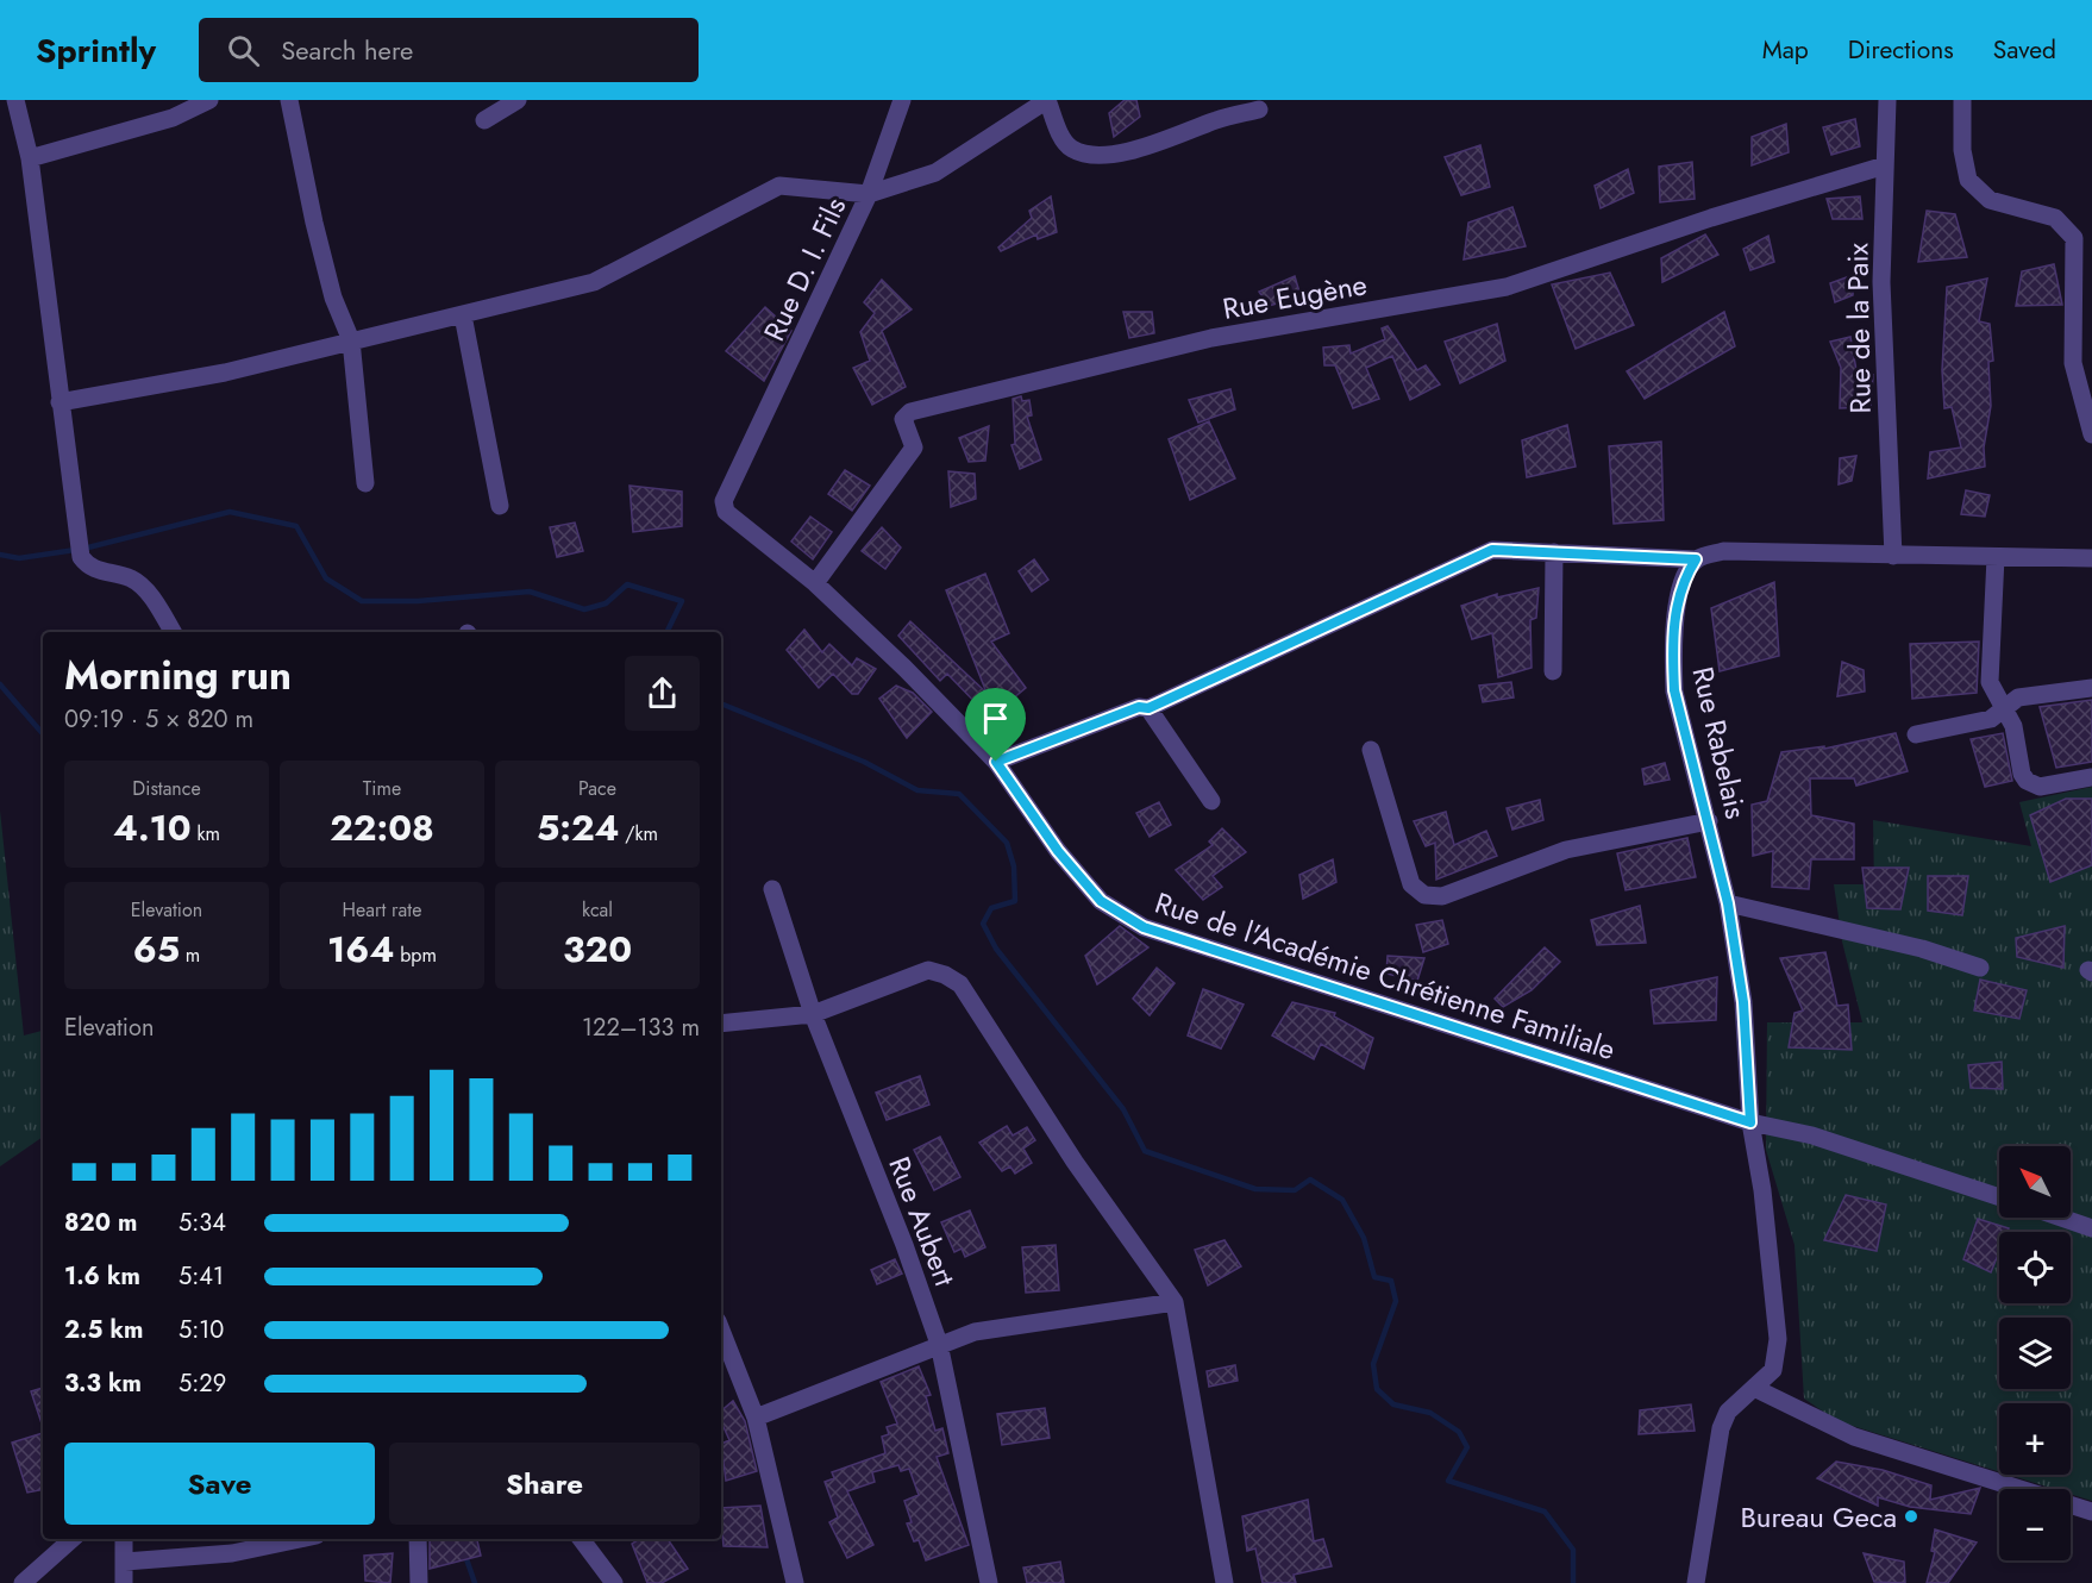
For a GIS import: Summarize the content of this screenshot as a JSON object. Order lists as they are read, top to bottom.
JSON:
{
  "streets": {
    "street": [
      "Rue D. I. Fils",
      "Rue Eugène",
      "Rue de la Paix",
      "Rue Rabelais",
      "Rue de l'Académie Chrétienne Familiale",
      "Rue Aubert"
    ]
  },
  "crossings": [
    ["Rue D. I. Fils", "Rue de l'Académie Chrétienne Familiale"],
    ["Rue Eugène", "Rue de la Paix"],
    ["Rue Eugène", "Rue de l'Académie Chrétienne Familiale"],
    ["Rue Rabelais", "Rue de l'Académie Chrétienne Familiale"]
  ],
  "places": ["Bureau Geca"],
  "north": "top left",
  "page": {
    "header": "Sprintly",
    "search": "Search here",
    "nav": ["Map", "Directions", "Saved"],
    "heading": ["Morning run", "09:19 · 5 × 820 m"],
    "stats": [
      ["Distance", "4.10 km"],
      ["Time", "22:08"],
      ["Pace", "5:24 /km"],
      ["Elevation", "65 m"],
      ["Heart rate", "164 bpm"],
      ["kcal", "320"]
    ],
    "chart": ["Elevation", "122–133 m"],
    "map_buttons": ["+", "−"],
    "list": [
      {
        "name": "820 m",
        "note": "5:34"
      },
      {
        "name": "1.6 km",
        "note": "5:41"
      },
      {
        "name": "2.5 km",
        "note": "5:10"
      },
      {
        "name": "3.3 km",
        "note": "5:29"
      }
    ],
    "buttons": ["Save", "Share"]
  }
}
